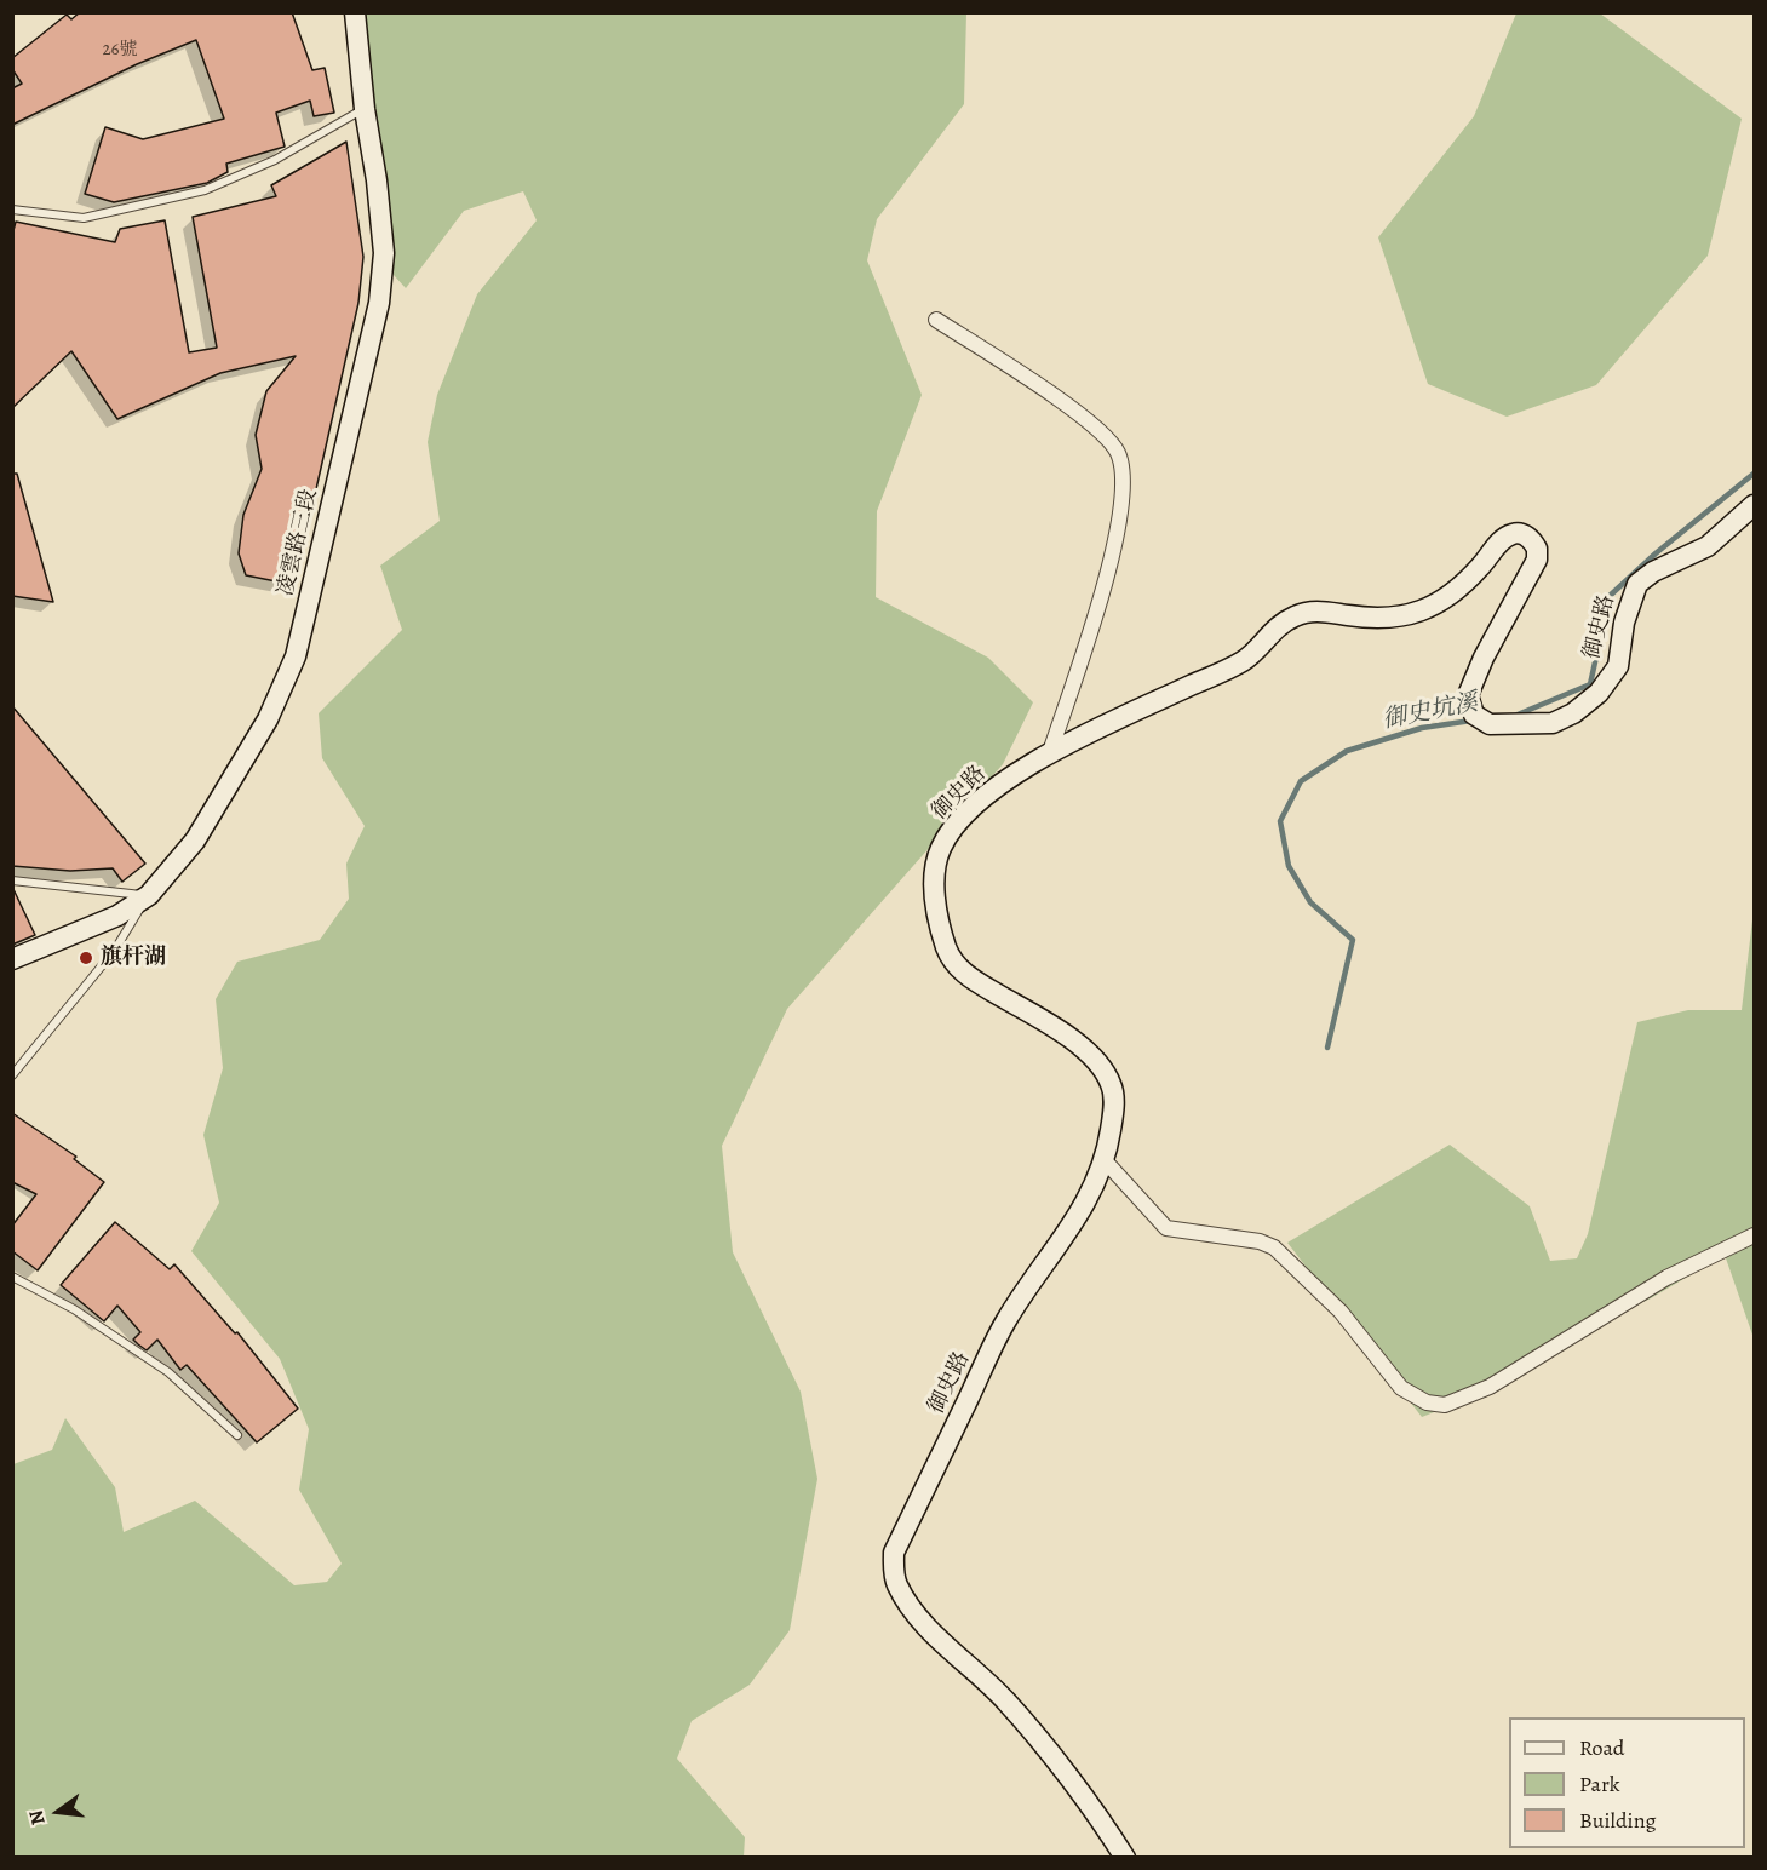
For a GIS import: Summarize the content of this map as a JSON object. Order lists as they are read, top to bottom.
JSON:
{
  "streets": {
    "street": ["凌雲路三段", "御史路"]
  },
  "water": ["御史坑溪"],
  "places": ["旗杆湖"],
  "house_numbers": ["26號"],
  "legend": ["Road", "Park", "Building"],
  "north": "left"
}
